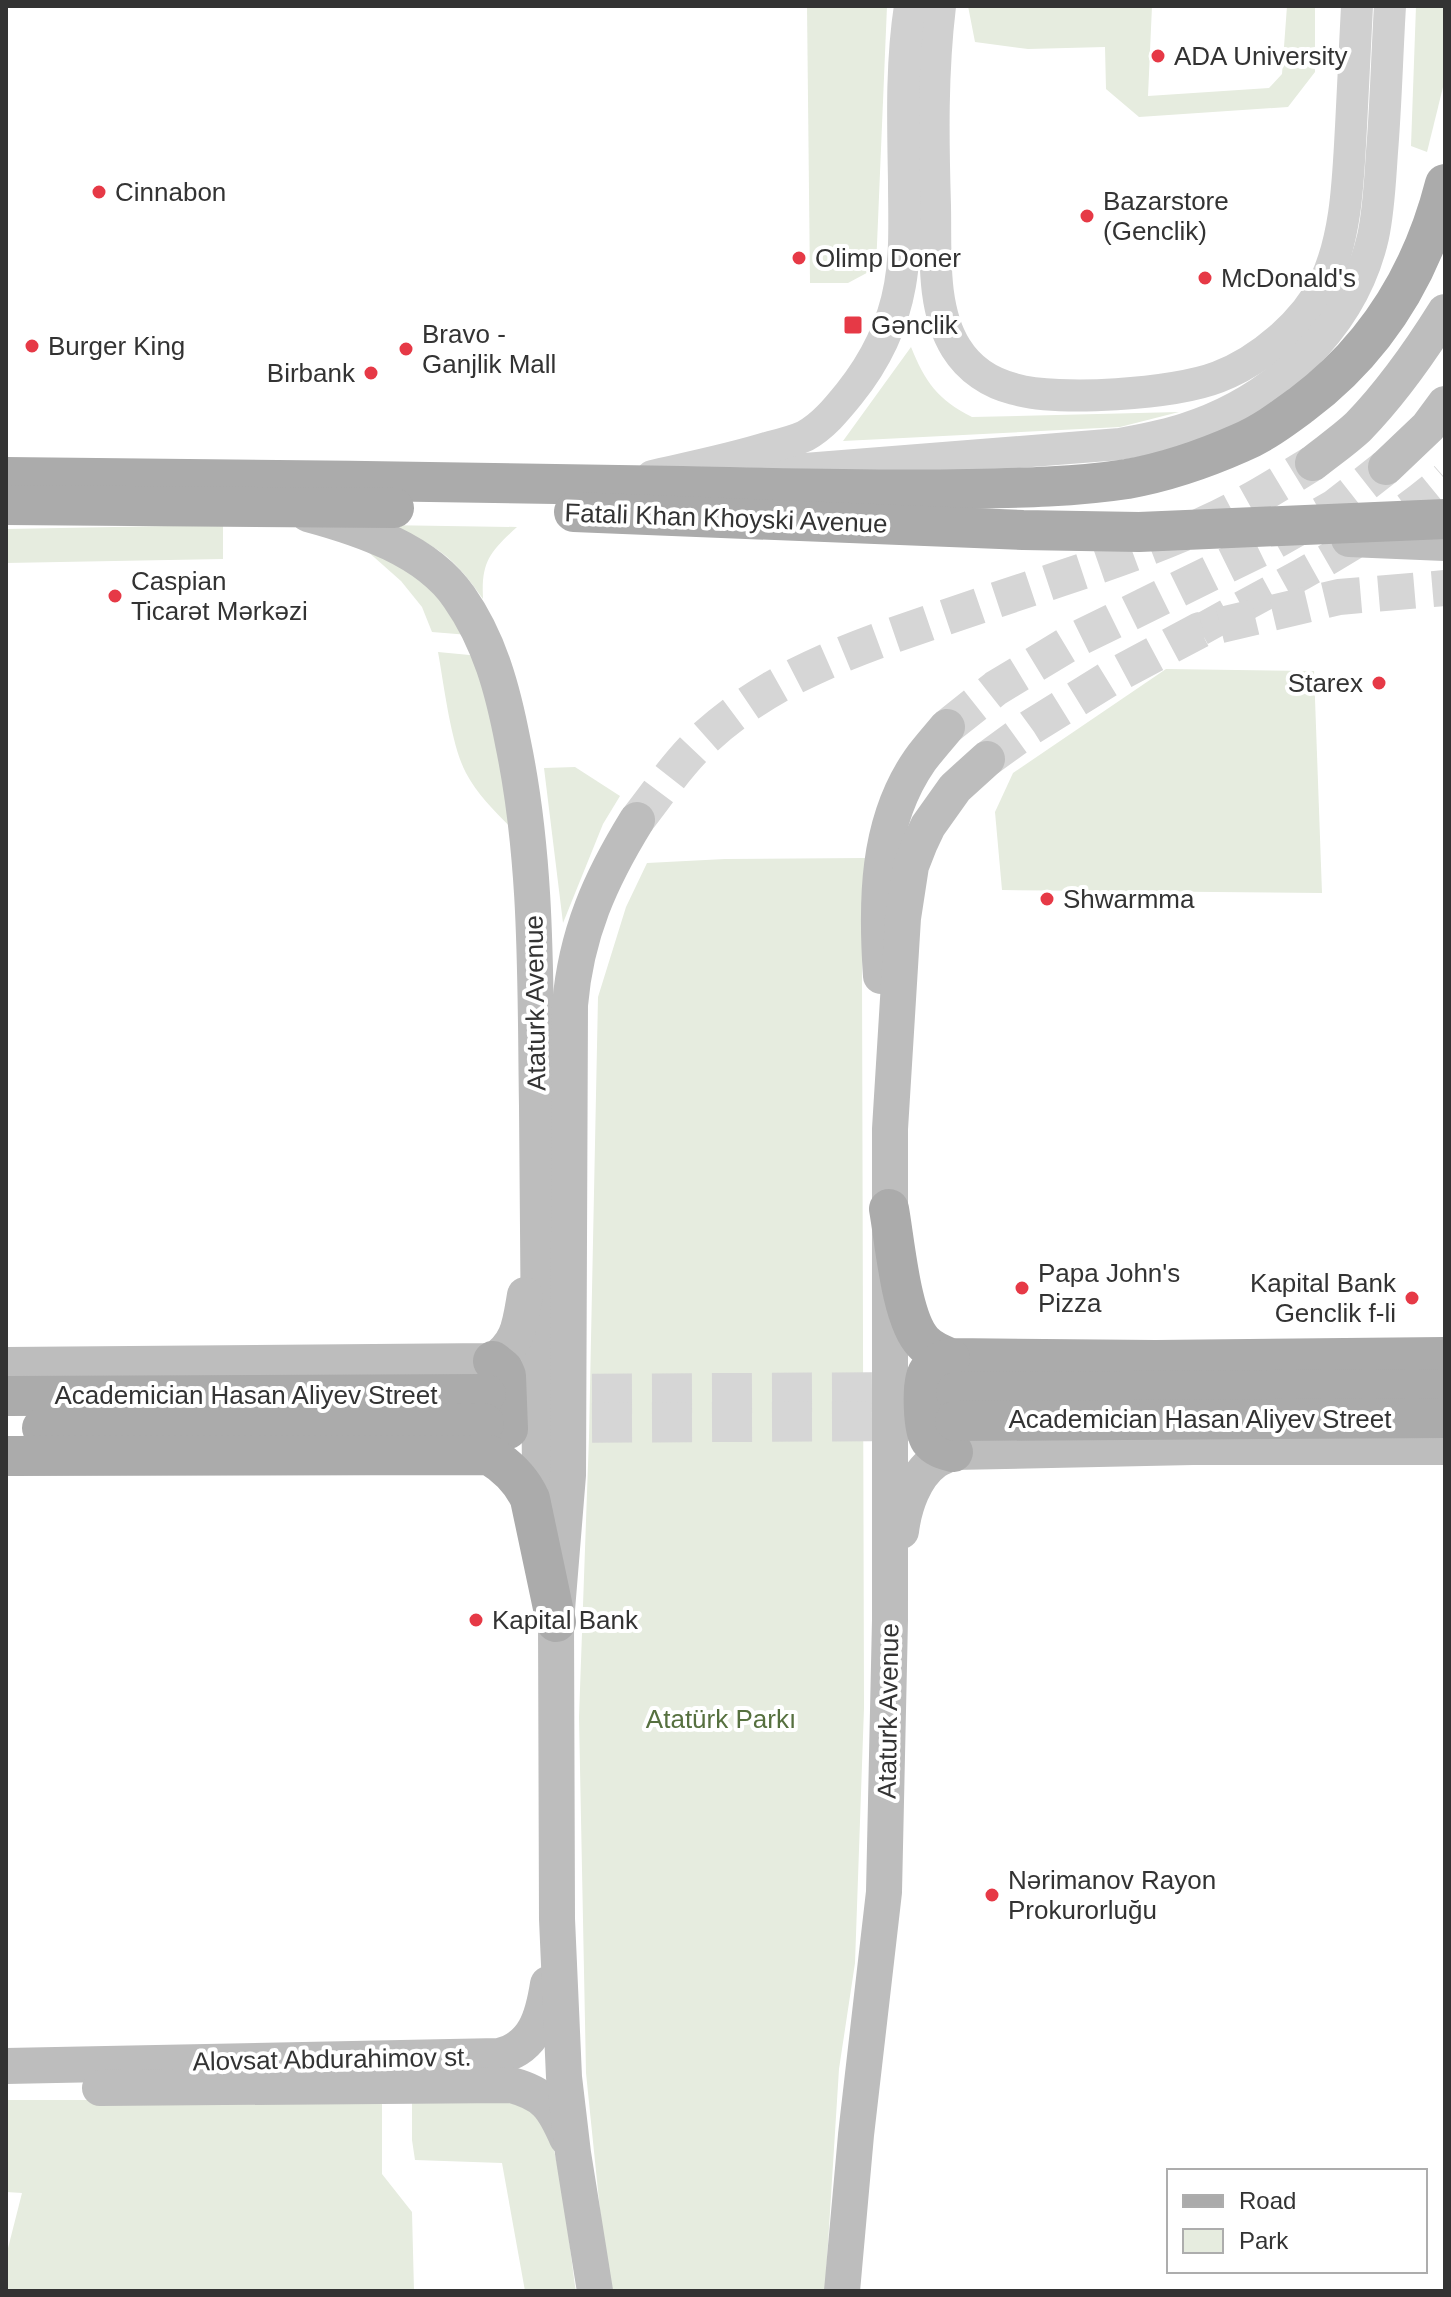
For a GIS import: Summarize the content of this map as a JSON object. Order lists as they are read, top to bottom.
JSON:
{
  "streets": {
    "main road": [
      "Fatali Khan Khoyski Avenue",
      "Ataturk Avenue",
      "Academician Hasan Aliyev Street",
      "Alovsat Abdurahimov st."
    ]
  },
  "crossings": [
    ["Fatali Khan Khoyski Avenue", "Ataturk Avenue"],
    ["Ataturk Avenue", "Alovsat Abdurahimov st."]
  ],
  "parks": ["Atatürk Parkı"],
  "places": {
    "other": [
      "ADA University",
      "Cinnabon",
      "Bazarstore (Genclik)",
      "Olimp Doner",
      "McDonald's",
      "Burger King",
      "Bravo - Ganjlik Mall",
      "Birbank",
      "Caspian Ticarət Mərkəzi",
      "Starex",
      "Shwarmma",
      "Papa John's Pizza",
      "Kapital Bank Genclik f-li",
      "Kapital Bank",
      "Nərimanov Rayon Prokurorluğu"
    ],
    "transit": ["Gənclik"]
  },
  "legend": ["Road", "Park"]
}
